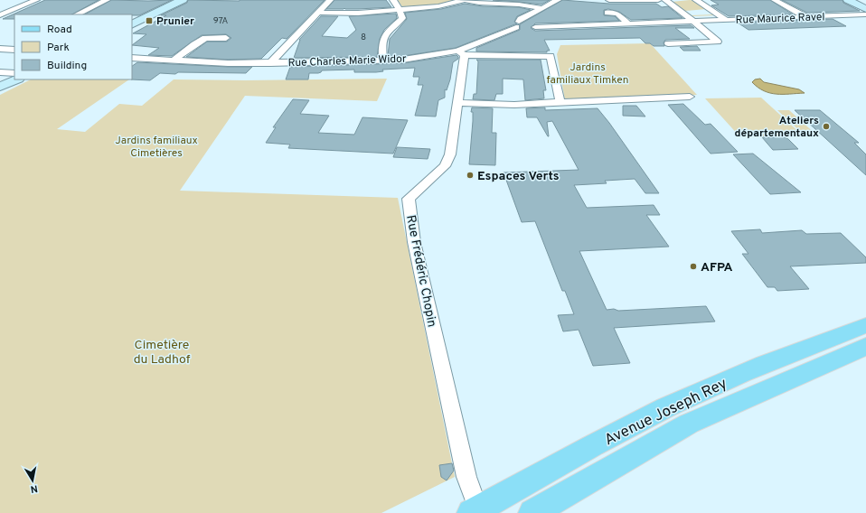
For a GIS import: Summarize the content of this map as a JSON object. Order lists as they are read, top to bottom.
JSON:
{
  "streets": {
    "main road": ["Avenue Joseph Rey"],
    "street": ["Rue Maurice Ravel", "Rue Charles Marie Widor", "Rue Frédéric Chopin"]
  },
  "crossings": [
    ["Rue Maurice Ravel", "Rue Charles Marie Widor"],
    ["Rue Charles Marie Widor", "Rue Frédéric Chopin"],
    ["Rue Frédéric Chopin", "Avenue Joseph Rey"]
  ],
  "parks": ["Jardins familiaux Timken", "Jardins familiaux Cimetières", "Cimetière du Ladhof"],
  "places": {
    "transit": ["Prunier"],
    "other": ["Ateliers départementaux", "Espaces Verts", "AFPA"]
  },
  "house_numbers": ["97A", "8"],
  "legend": ["Road", "Park", "Building"],
  "north": "bottom"
}
